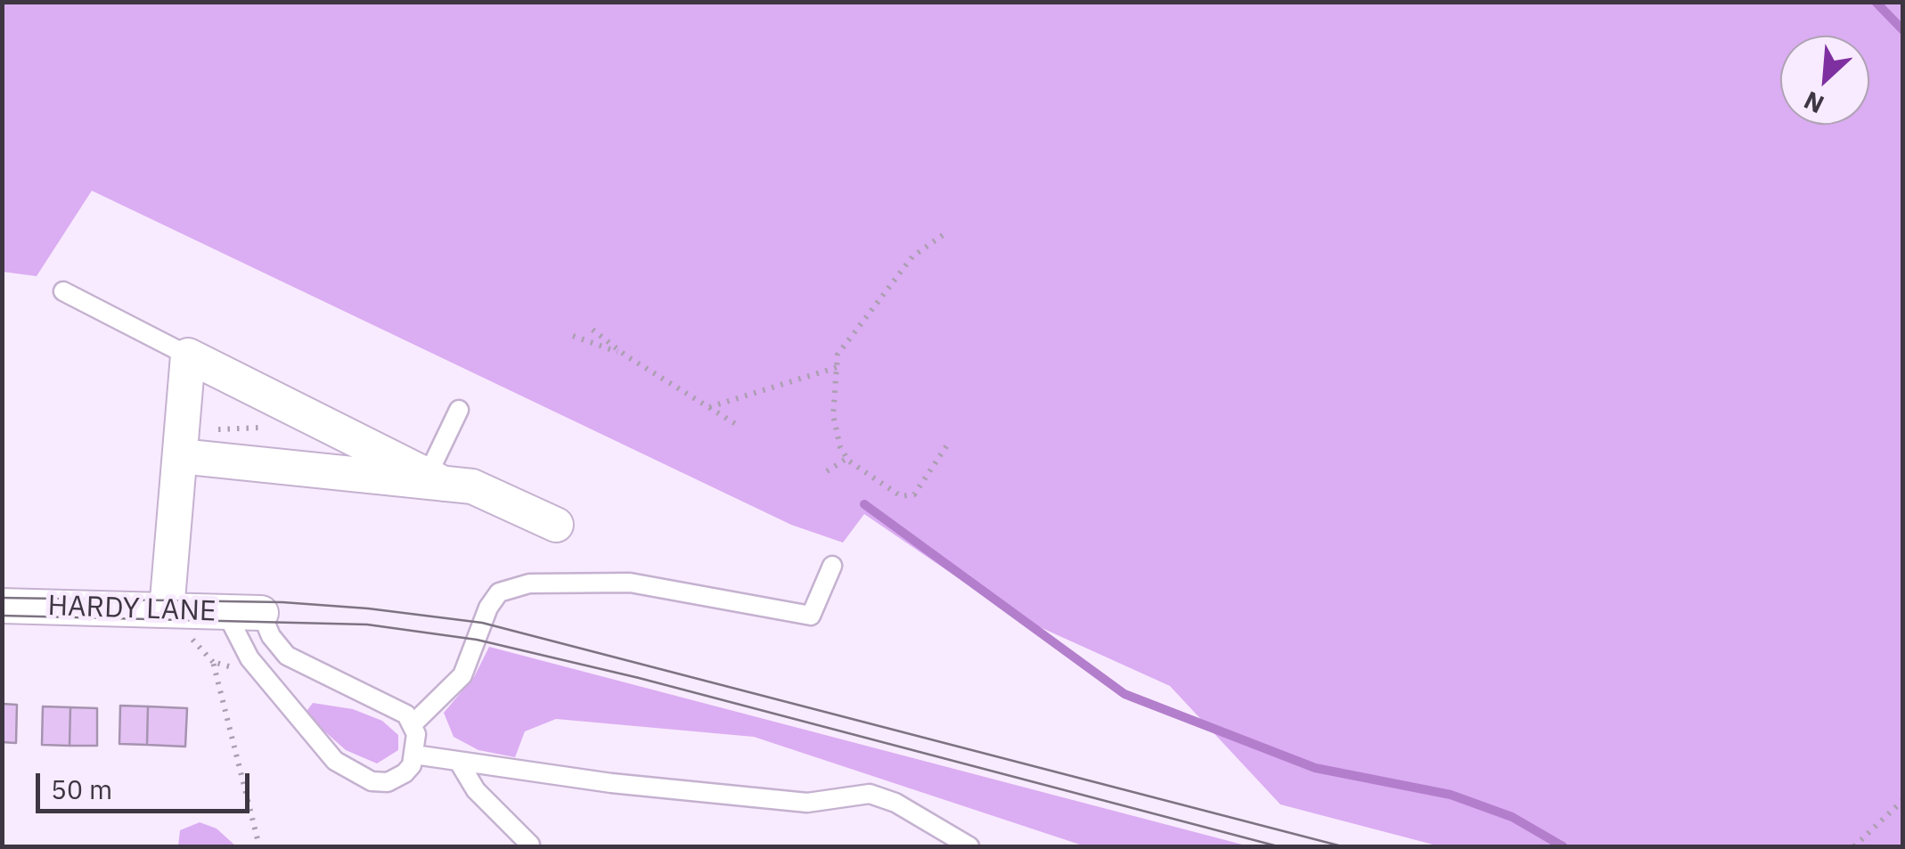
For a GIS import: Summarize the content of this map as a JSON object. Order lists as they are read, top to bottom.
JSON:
{
  "streets": {
    "street": ["HARDY LANE"]
  },
  "scale_bar": "50 m",
  "north": "bottom left"
}
